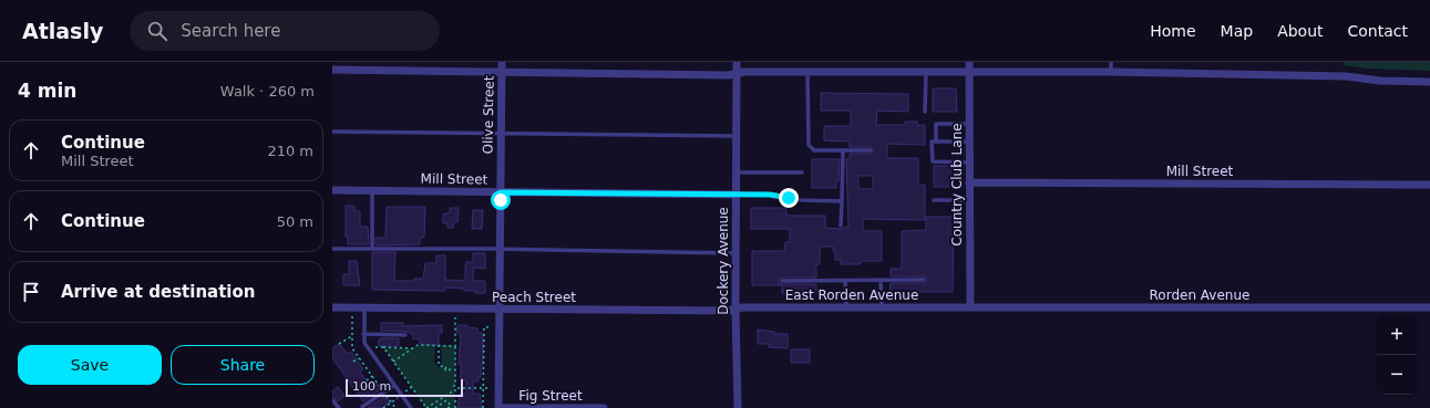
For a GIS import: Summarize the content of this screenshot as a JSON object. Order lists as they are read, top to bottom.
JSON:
{
  "streets": {
    "street": [
      "Olive Street",
      "Mill Street",
      "Country Club Lane",
      "Dockery Avenue",
      "East Rorden Avenue",
      "Rorden Avenue",
      "Peach Street",
      "Fig Street"
    ]
  },
  "crossings": [
    ["Olive Street", "Mill Street"],
    ["Olive Street", "Peach Street"],
    ["Olive Street", "Fig Street"],
    ["Mill Street", "Country Club Lane"],
    ["Mill Street", "Dockery Avenue"],
    ["Country Club Lane", "East Rorden Avenue"],
    ["Country Club Lane", "Rorden Avenue"],
    ["Dockery Avenue", "East Rorden Avenue"],
    ["Dockery Avenue", "Peach Street"],
    ["East Rorden Avenue", "Rorden Avenue"],
    ["East Rorden Avenue", "Peach Street"]
  ],
  "scale_bar": "100 m",
  "page": {
    "header": "Atlasly",
    "search": "Search here",
    "nav": [
      "Home",
      "Map",
      "About",
      "Contact"
    ],
    "heading": ["4 min", "Walk · 260 m"],
    "list": [
      ["Continue", "Mill Street", "210 m"],
      ["Continue", "50 m"],
      "Arrive at destination"
    ],
    "map_buttons": ["+", "−"],
    "buttons": ["Save", "Share"],
    "scale": "100 m"
  }
}
